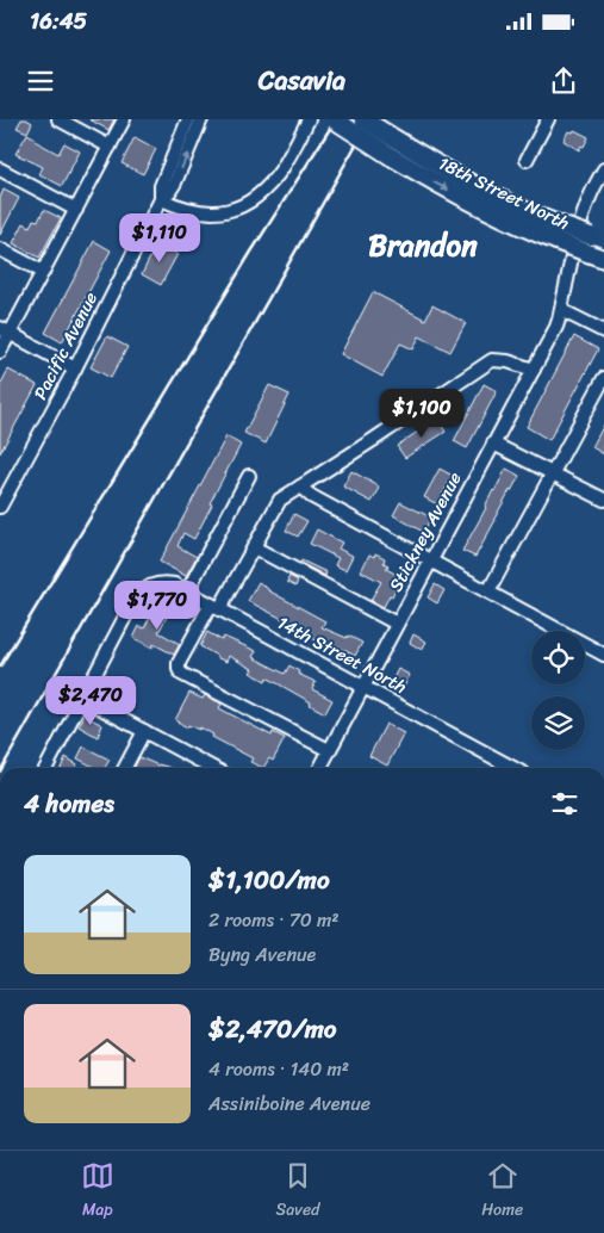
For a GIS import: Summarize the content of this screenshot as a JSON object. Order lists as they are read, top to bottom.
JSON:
{
  "streets": {
    "main road": ["18th Street North"],
    "street": ["Pacific Avenue", "Stickney Avenue", "14th Street North"]
  },
  "crossings": [
    ["18th Street North", "Stickney Avenue"],
    ["Stickney Avenue", "14th Street North"]
  ],
  "districts": ["Brandon"],
  "page": {
    "status": "16:45",
    "header": "Casavia",
    "price": [
      "$1,110",
      "$1,100",
      "$1,770",
      "$2,470"
    ],
    "heading": "4 homes",
    "list": [
      {
        "name": "$1,100/mo",
        "note": "2 rooms · 70 m² · Byng Avenue"
      },
      {
        "name": "$2,470/mo",
        "note": "4 rooms · 140 m² · Assiniboine Avenue"
      }
    ],
    "tabs": ["Map", "Saved", "Home"]
  }
}
